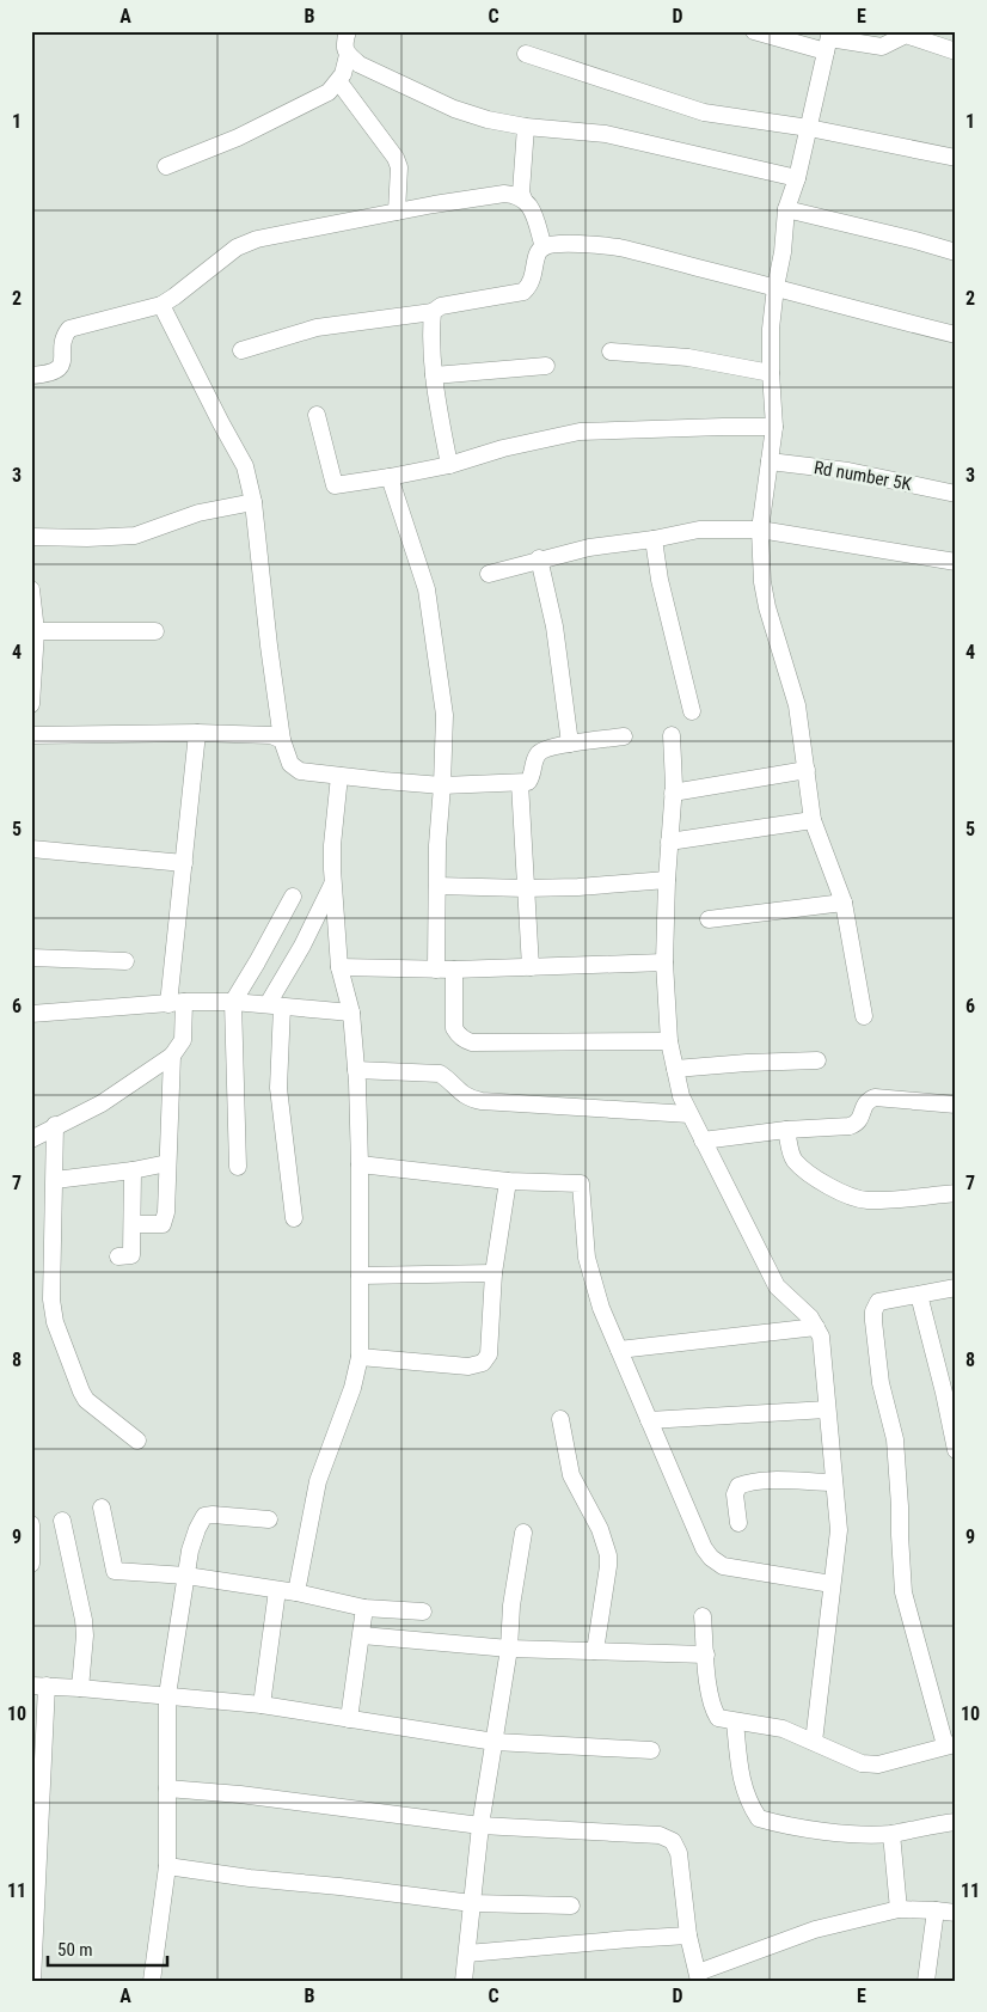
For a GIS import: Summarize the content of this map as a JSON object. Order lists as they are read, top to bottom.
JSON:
{
  "streets": {
    "street": ["Rd number 5K"]
  },
  "scale_bar": "50 m",
  "grid": {
    "columns": [
      "A",
      "B",
      "C",
      "D",
      "E"
    ],
    "rows": [
      "1",
      "2",
      "3",
      "4",
      "5",
      "6",
      "7",
      "8",
      "9",
      "10",
      "11"
    ]
  }
}
